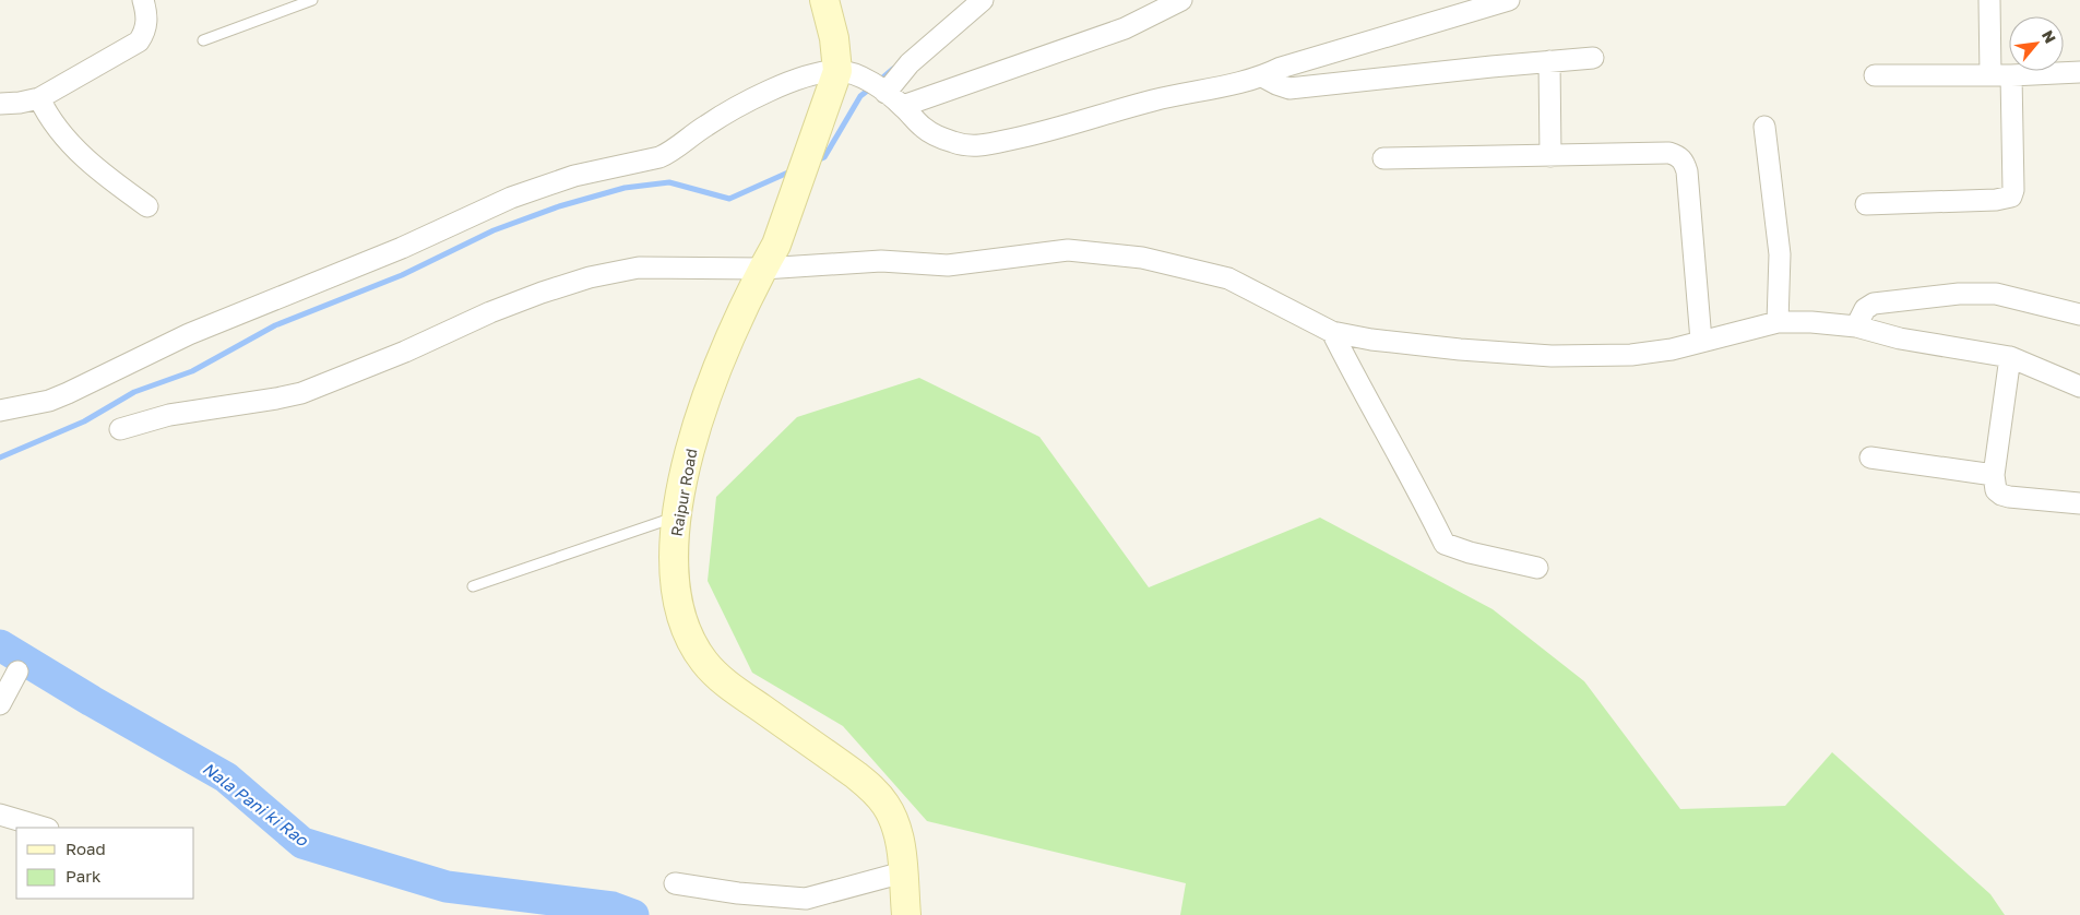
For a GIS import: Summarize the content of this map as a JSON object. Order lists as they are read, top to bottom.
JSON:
{
  "streets": {
    "main road": ["Raipur Road"]
  },
  "water": ["Nala Pani ki Rao"],
  "legend": ["Road", "Park"],
  "north": "top right"
}
